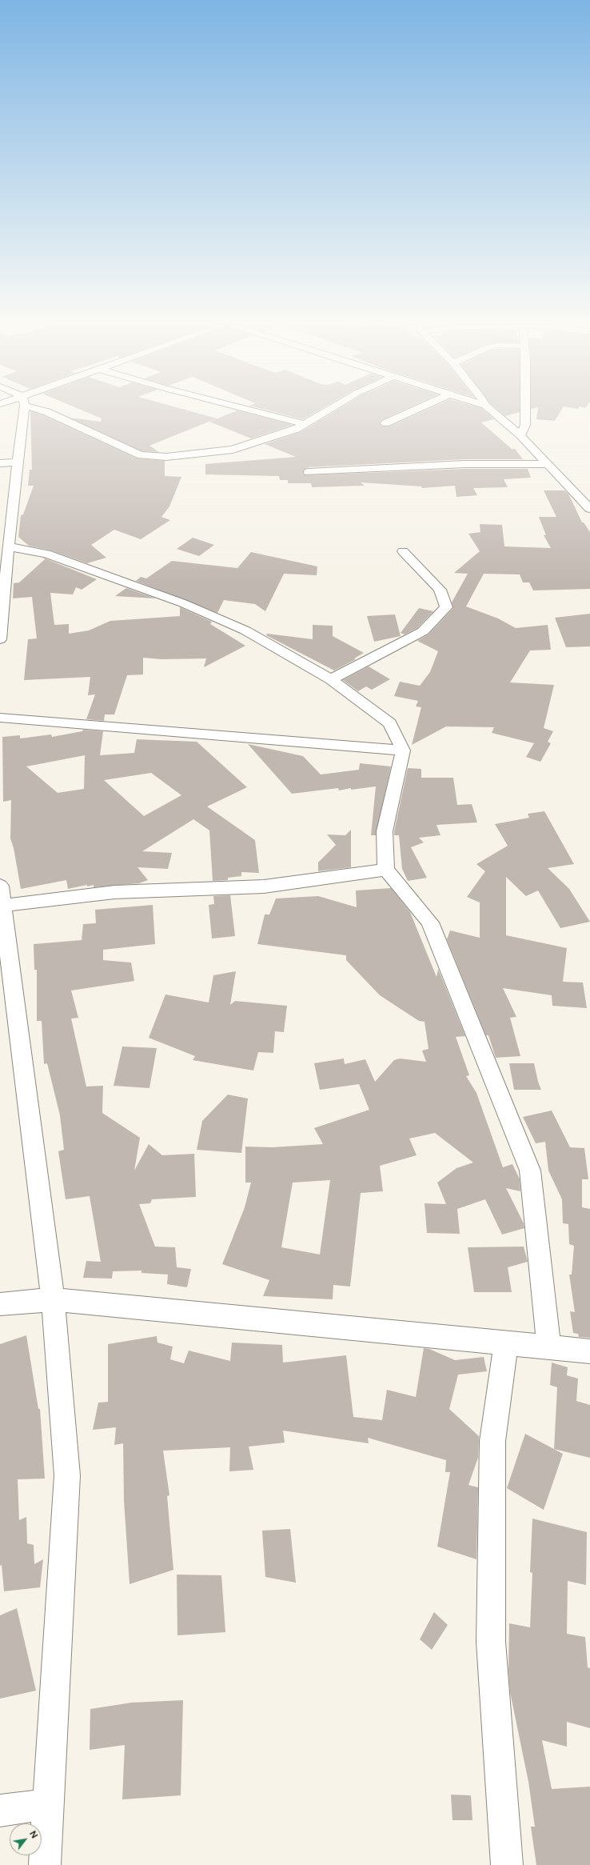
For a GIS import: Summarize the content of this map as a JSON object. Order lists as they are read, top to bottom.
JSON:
{
  "north": "top right"
}
